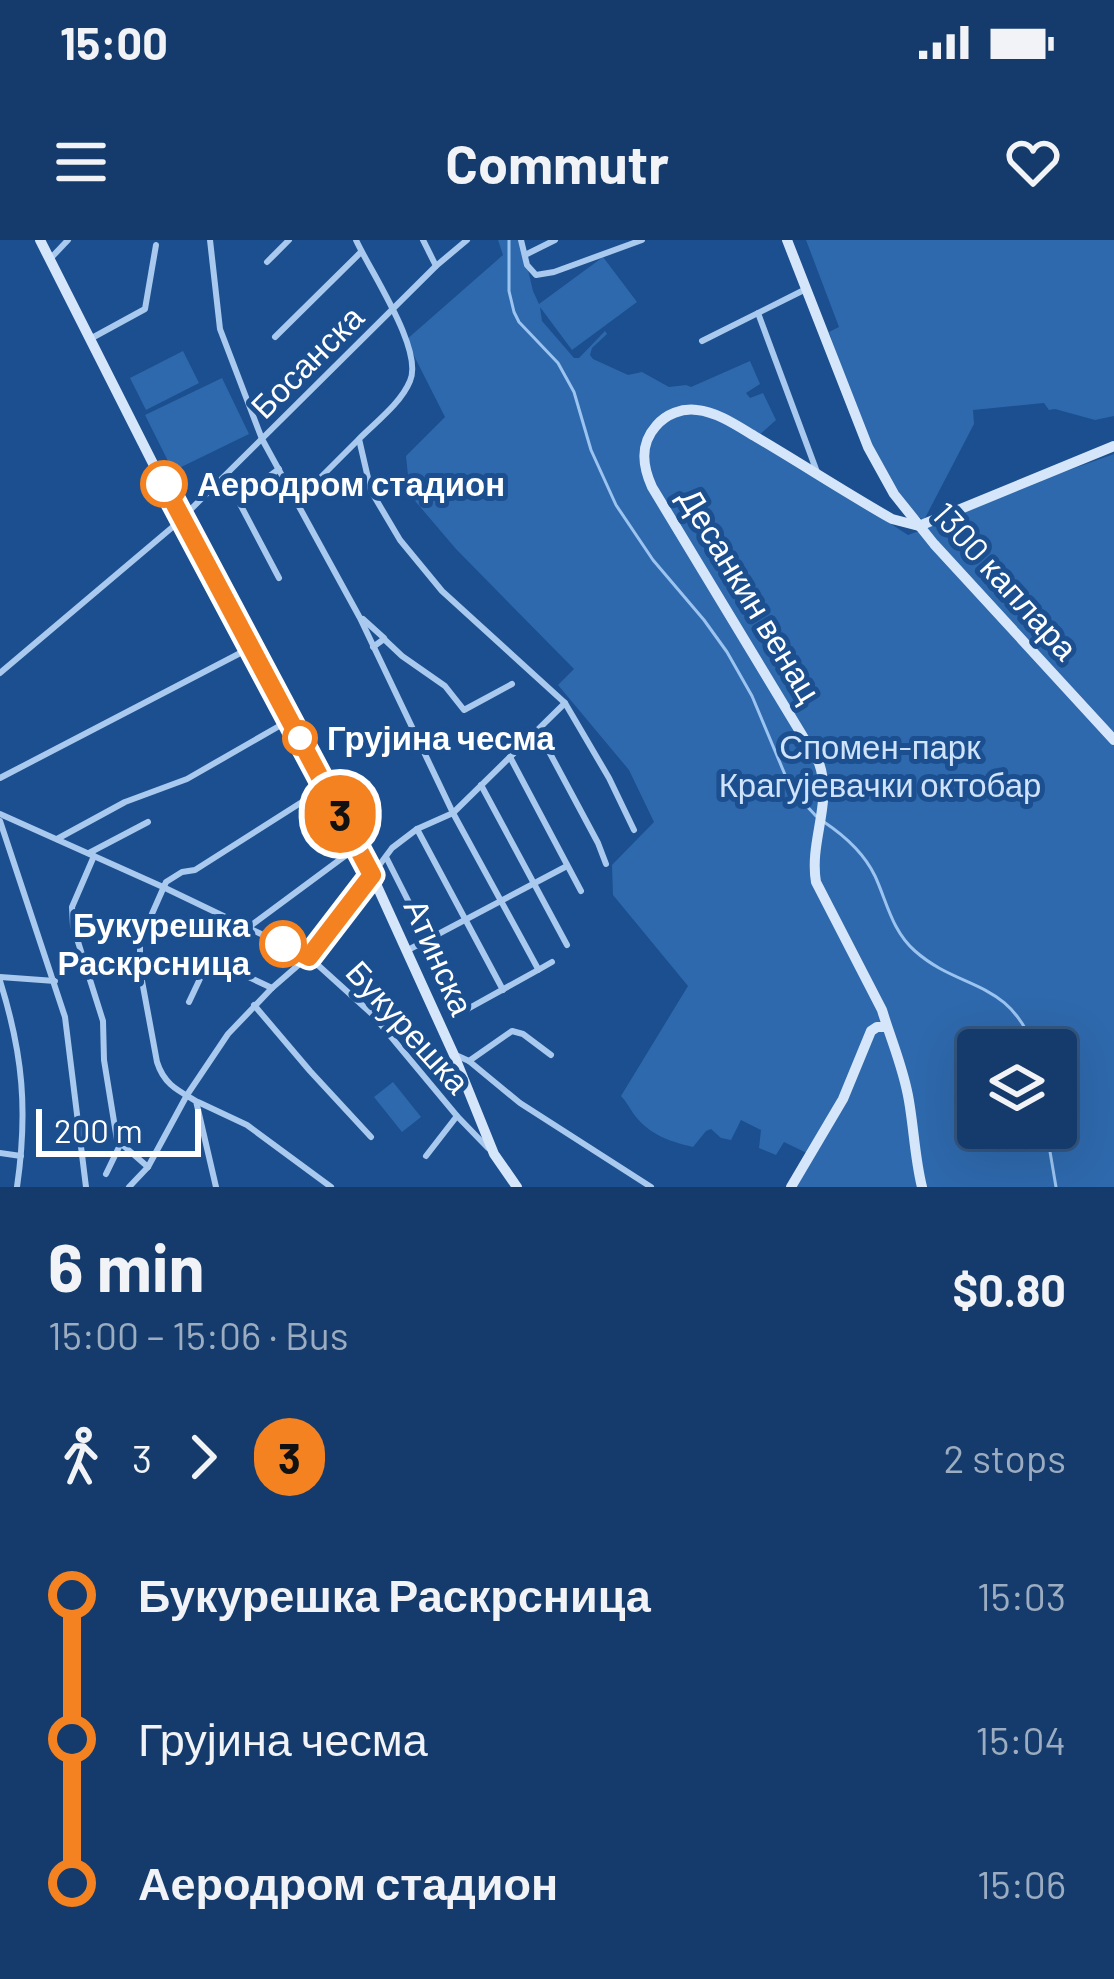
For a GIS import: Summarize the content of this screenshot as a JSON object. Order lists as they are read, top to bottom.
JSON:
{
  "streets": {
    "street": [
      "Босанска",
      "1300 каплара",
      "Десанкин венац",
      "Атинска",
      "Букурешка"
    ]
  },
  "crossings": [
    ["Босанска", "Атинска"],
    ["1300 каплара", "Десанкин венац"],
    ["Атинска", "Букурешка"]
  ],
  "parks": ["Спомен-парк Крагујевачки октобар"],
  "places": ["Аеродром стадион", "Грујина чесма", "Букурешка Раскрсница"],
  "lines": ["bus line 3"],
  "scale_bar": "200 m",
  "page": {
    "status": "15:00",
    "header": "Commutr",
    "on_map": "3",
    "scale": "200 m",
    "heading": ["6 min", "15:00 – 15:06 · Bus", "$0.80"],
    "legs": ["3", "3", "2 stops"],
    "list": [
      {
        "name": "Букурешка Раскрсница",
        "value": "15:03"
      },
      {
        "name": "Грујина чесма",
        "value": "15:04"
      },
      {
        "name": "Аеродром стадион",
        "value": "15:06"
      }
    ]
  }
}
